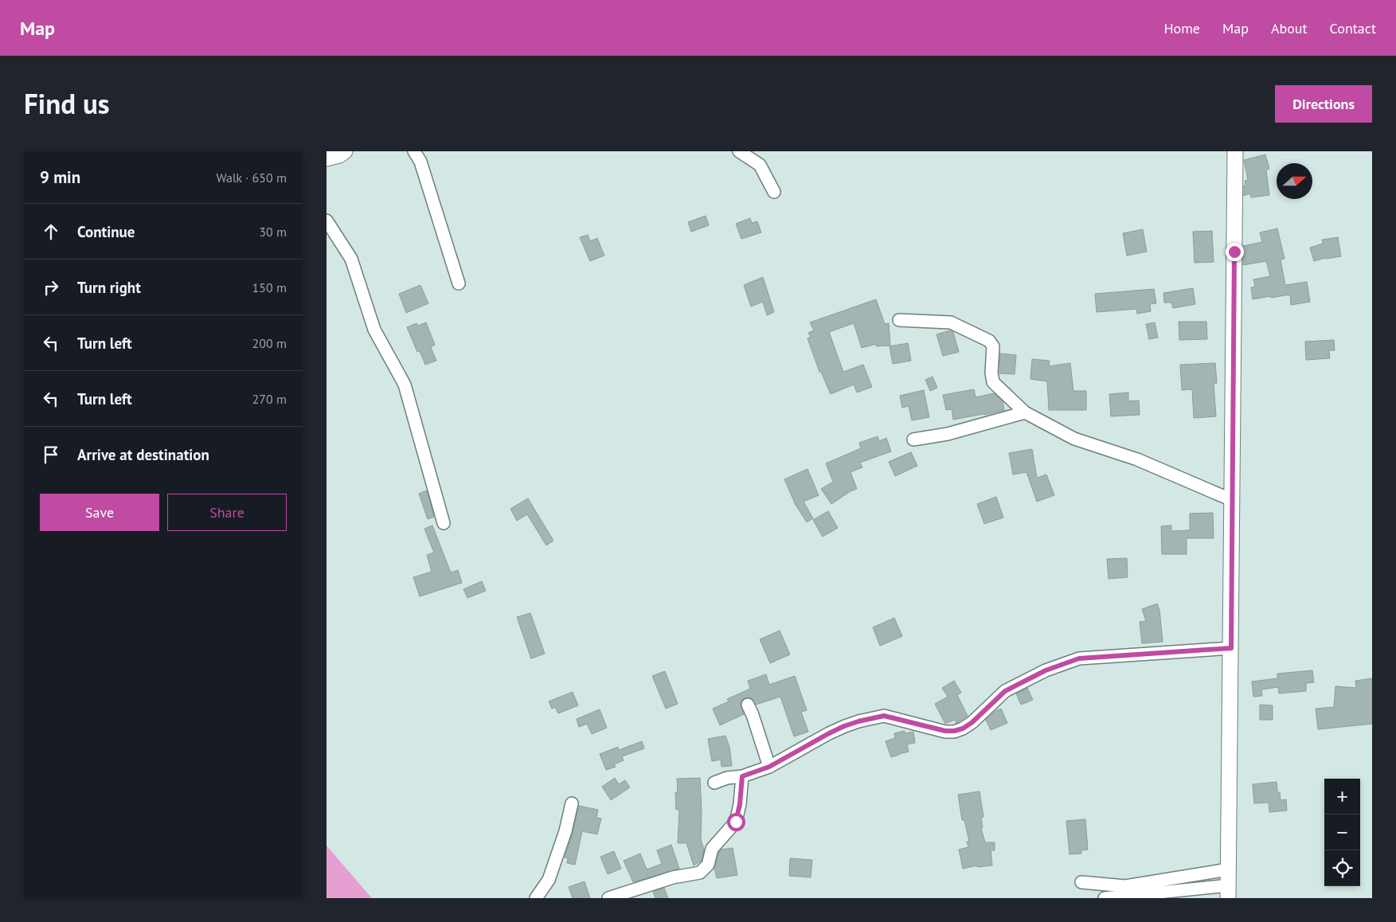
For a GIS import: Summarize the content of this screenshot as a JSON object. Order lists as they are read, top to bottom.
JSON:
{
  "north": "right",
  "page": {
    "header": "Map",
    "nav": [
      "Home",
      "Map",
      "About",
      "Contact"
    ],
    "title": "Find us",
    "buttons": [
      "Directions",
      ["Save", "Share"]
    ],
    "heading": ["9 min", "Walk · 650 m"],
    "list": [
      ["Continue", "30 m"],
      ["Turn right", "150 m"],
      ["Turn left", "200 m"],
      ["Turn left", "270 m"],
      "Arrive at destination"
    ],
    "map_buttons": ["+", "−"]
  }
}
